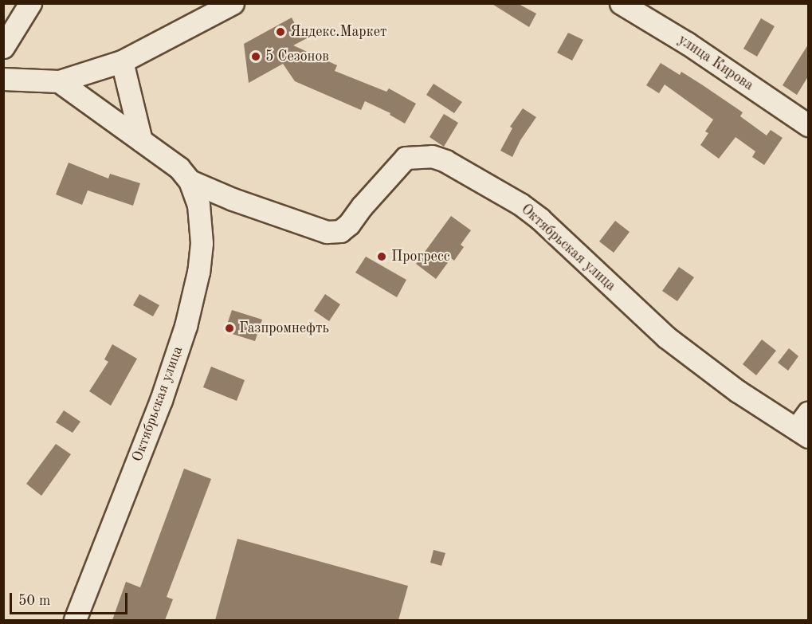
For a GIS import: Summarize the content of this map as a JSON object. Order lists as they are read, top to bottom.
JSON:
{
  "streets": {
    "street": ["улица Кирова", "Октябрьская улица"]
  },
  "places": [
    "Яндекс.Маркет",
    "5 Сезонов",
    "Прогресс",
    "Газпромнефть"
  ],
  "scale_bar": "50 m"
}
